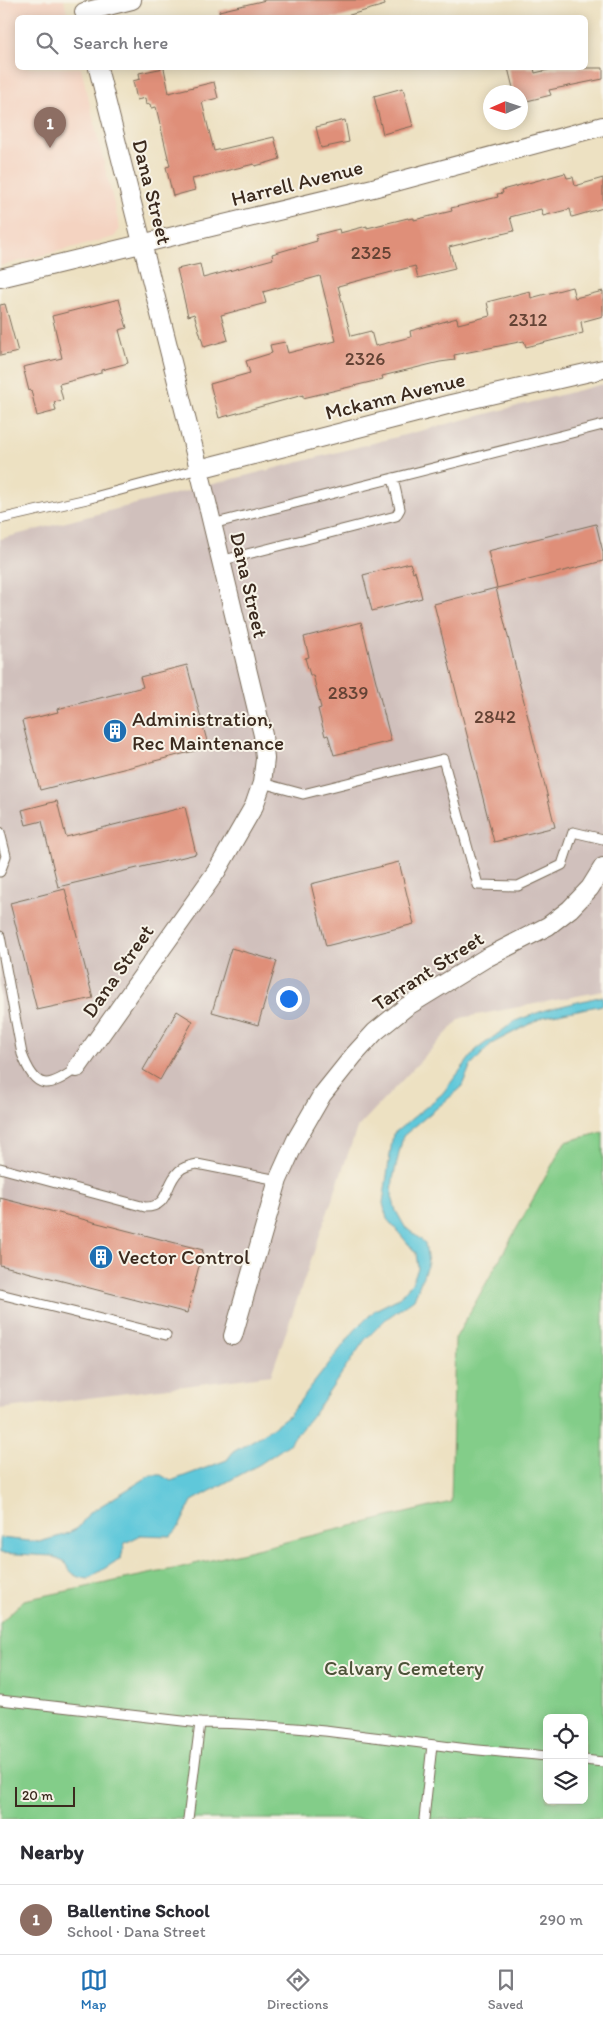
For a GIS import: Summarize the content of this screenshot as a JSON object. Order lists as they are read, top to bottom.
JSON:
{
  "streets": {
    "street": [
      "Harrell Avenue",
      "Dana Street",
      "Mckann Avenue",
      "Tarrant Street"
    ]
  },
  "crossings": [
    ["Harrell Avenue", "Dana Street"],
    ["Dana Street", "Mckann Avenue"]
  ],
  "parks": ["Calvary Cemetery"],
  "places": {
    "building": ["Administration, Rec Maintenance", "Vector Control"]
  },
  "house_numbers": [
    "2325",
    "2312",
    "2326",
    "2839",
    "2842"
  ],
  "scale_bar": "20 m",
  "north": "left",
  "page": {
    "search": "Search here",
    "pins": "1",
    "scale": "20 m",
    "heading": "Nearby",
    "list": [
      {
        "mark": "1",
        "name": "Ballentine School",
        "note": "School · Dana Street",
        "value": "290 m"
      }
    ],
    "nav": ["Map", "Directions", "Saved"]
  }
}
